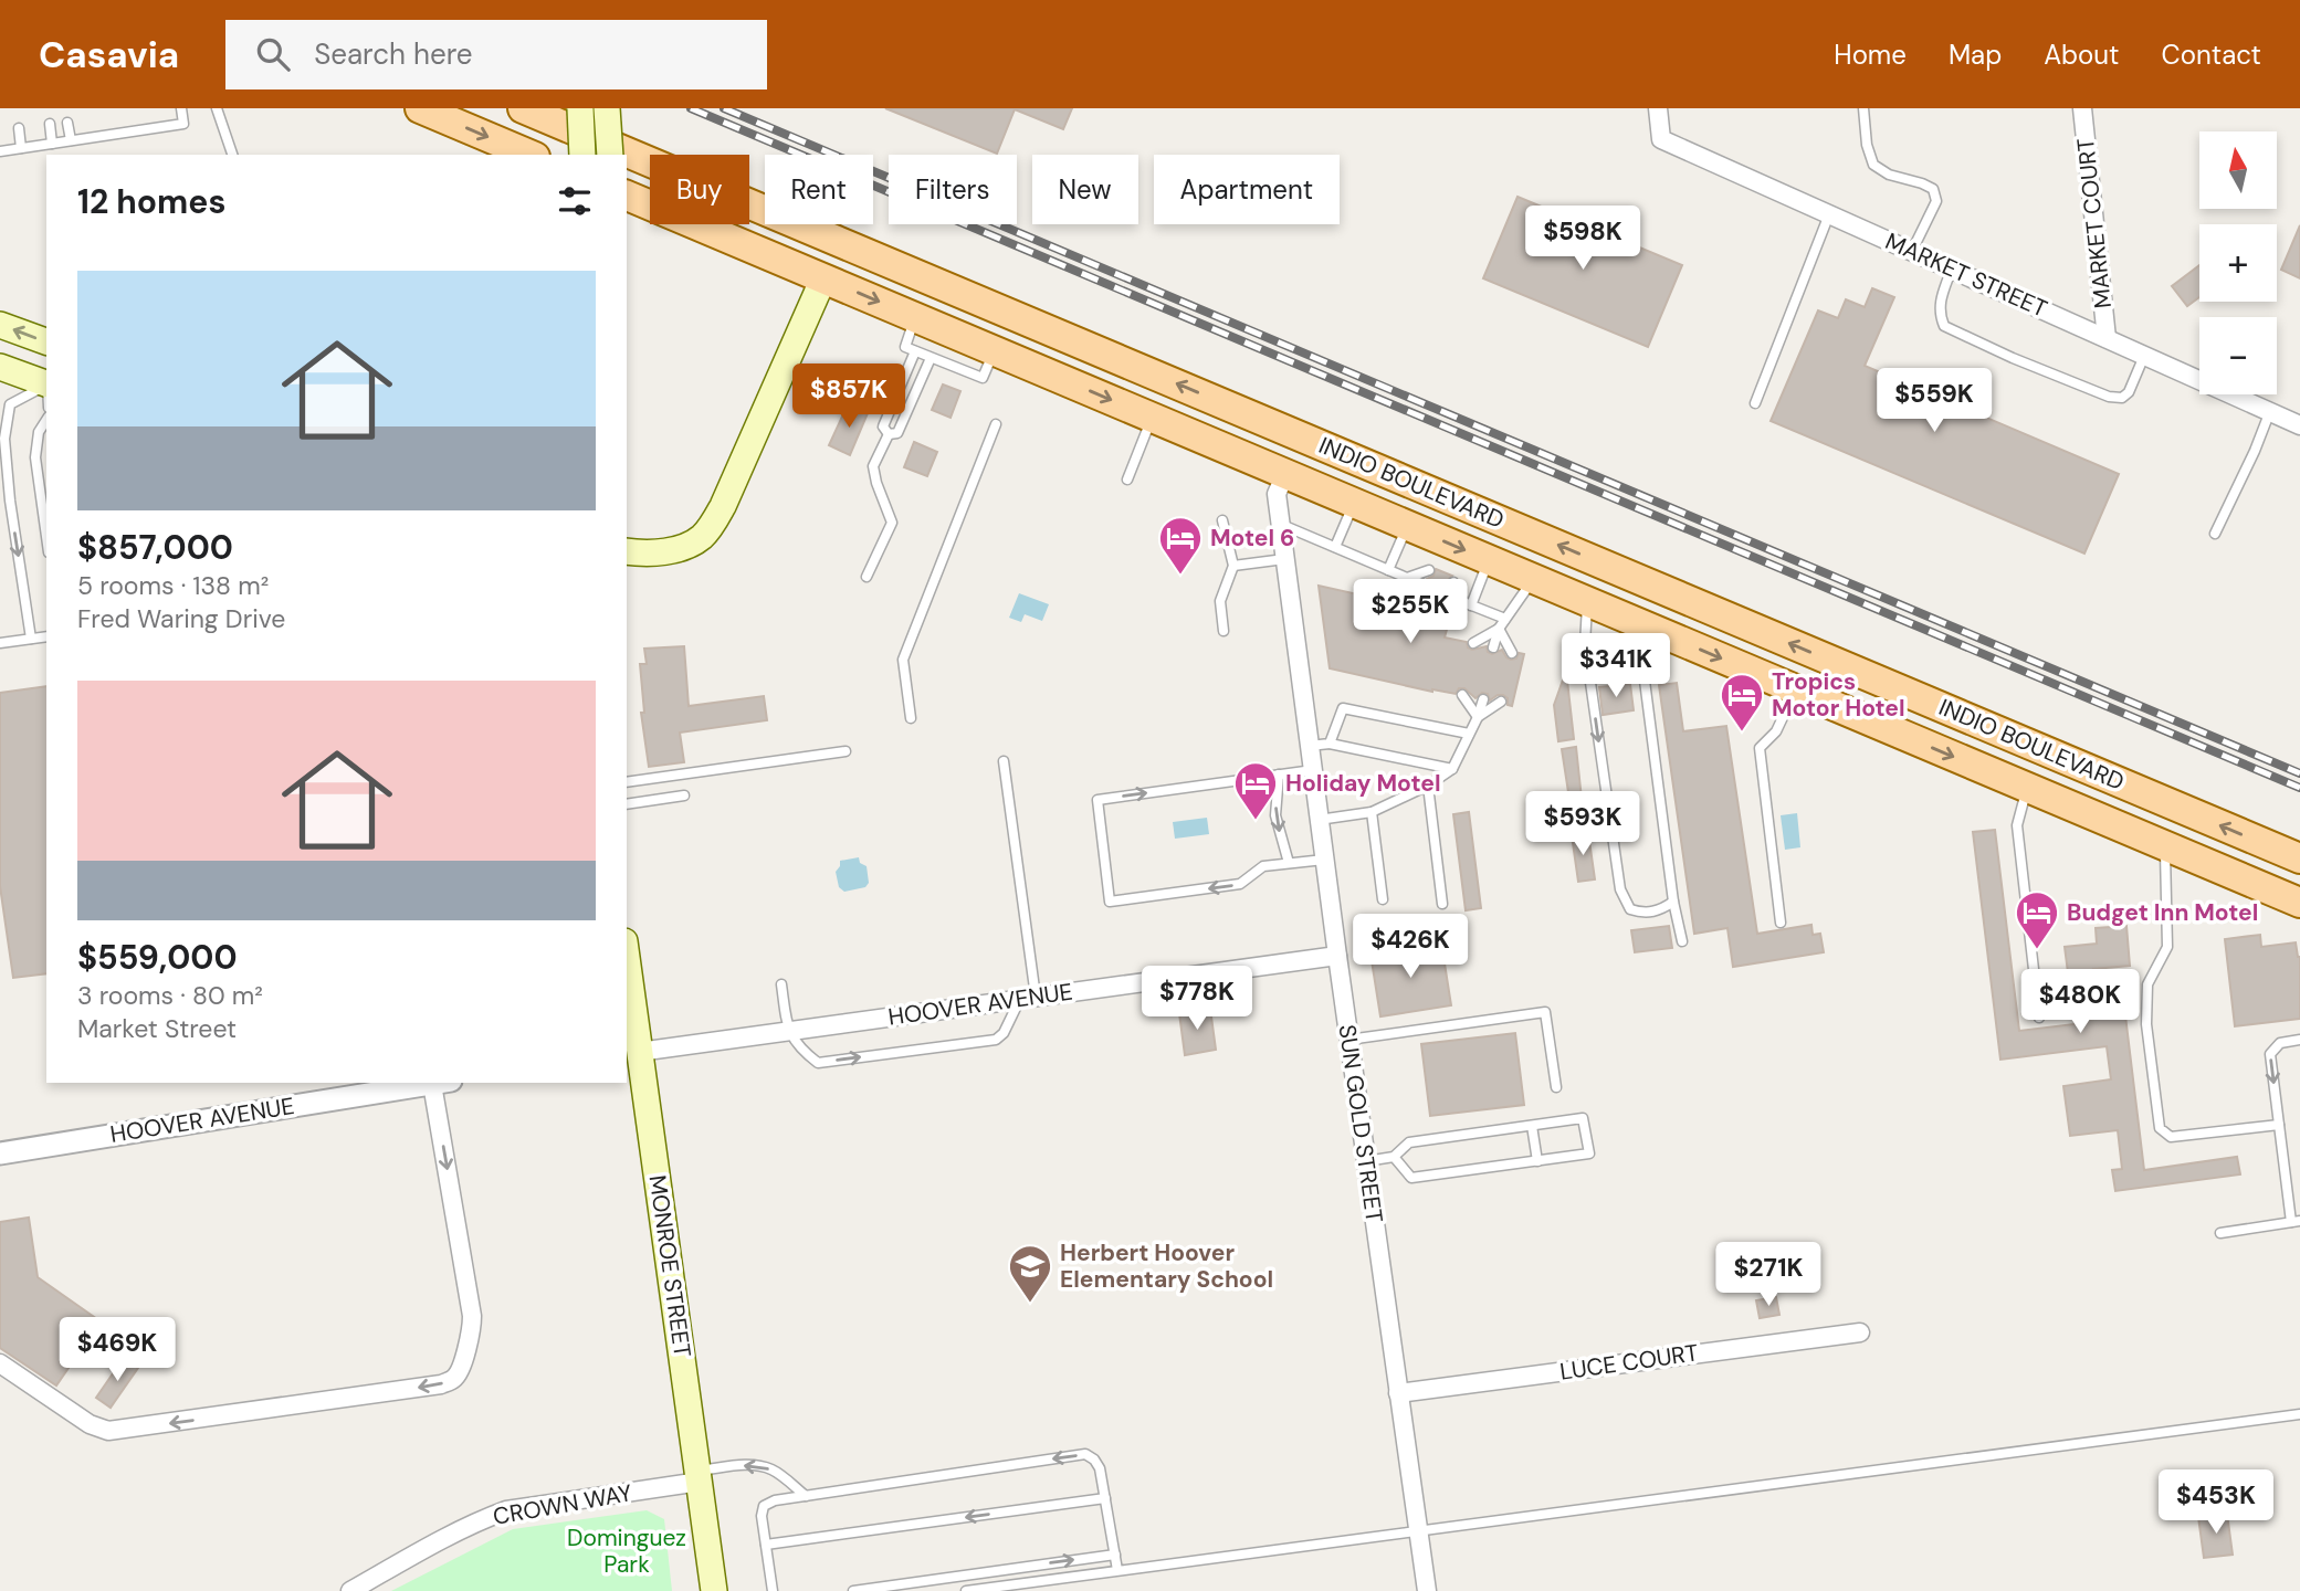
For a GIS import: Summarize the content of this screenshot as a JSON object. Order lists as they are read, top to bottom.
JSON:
{
  "streets": {
    "main road": ["INDIO BOULEVARD", "MONROE STREET"],
    "street": [
      "MARKET COURT",
      "MARKET STREET",
      "HOOVER AVENUE",
      "SUN GOLD STREET",
      "LUCE COURT",
      "CROWN WAY"
    ]
  },
  "crossings": [
    ["MARKET COURT", "MARKET STREET"],
    ["INDIO BOULEVARD", "SUN GOLD STREET"],
    ["HOOVER AVENUE", "SUN GOLD STREET"],
    ["HOOVER AVENUE", "MONROE STREET"],
    ["SUN GOLD STREET", "LUCE COURT"],
    ["MONROE STREET", "CROWN WAY"]
  ],
  "parks": ["Dominguez Park"],
  "places": {
    "hotel": [
      "Motel 6",
      "Tropics Motor Hotel",
      "Holiday Motel",
      "Budget Inn Motel"
    ],
    "school or university": ["Herbert Hoover Elementary School"]
  },
  "north": "top",
  "page": {
    "header": "Casavia",
    "search": "Search here",
    "nav": [
      "Home",
      "Map",
      "About",
      "Contact"
    ],
    "map_buttons": ["+", "−"],
    "chip": [
      "Buy",
      "Rent",
      "Filters",
      "New",
      "Apartment"
    ],
    "heading": "12 homes",
    "price": [
      "$598K",
      "$857K",
      "$559K",
      "$255K",
      "$341K",
      "$593K",
      "$426K",
      "$778K",
      "$480K",
      "$271K",
      "$469K",
      "$453K"
    ],
    "list": [
      {
        "name": "$857,000",
        "note": "5 rooms · 138 m² · Fred Waring Drive"
      },
      {
        "name": "$559,000",
        "note": "3 rooms · 80 m² · Market Street"
      }
    ]
  }
}
